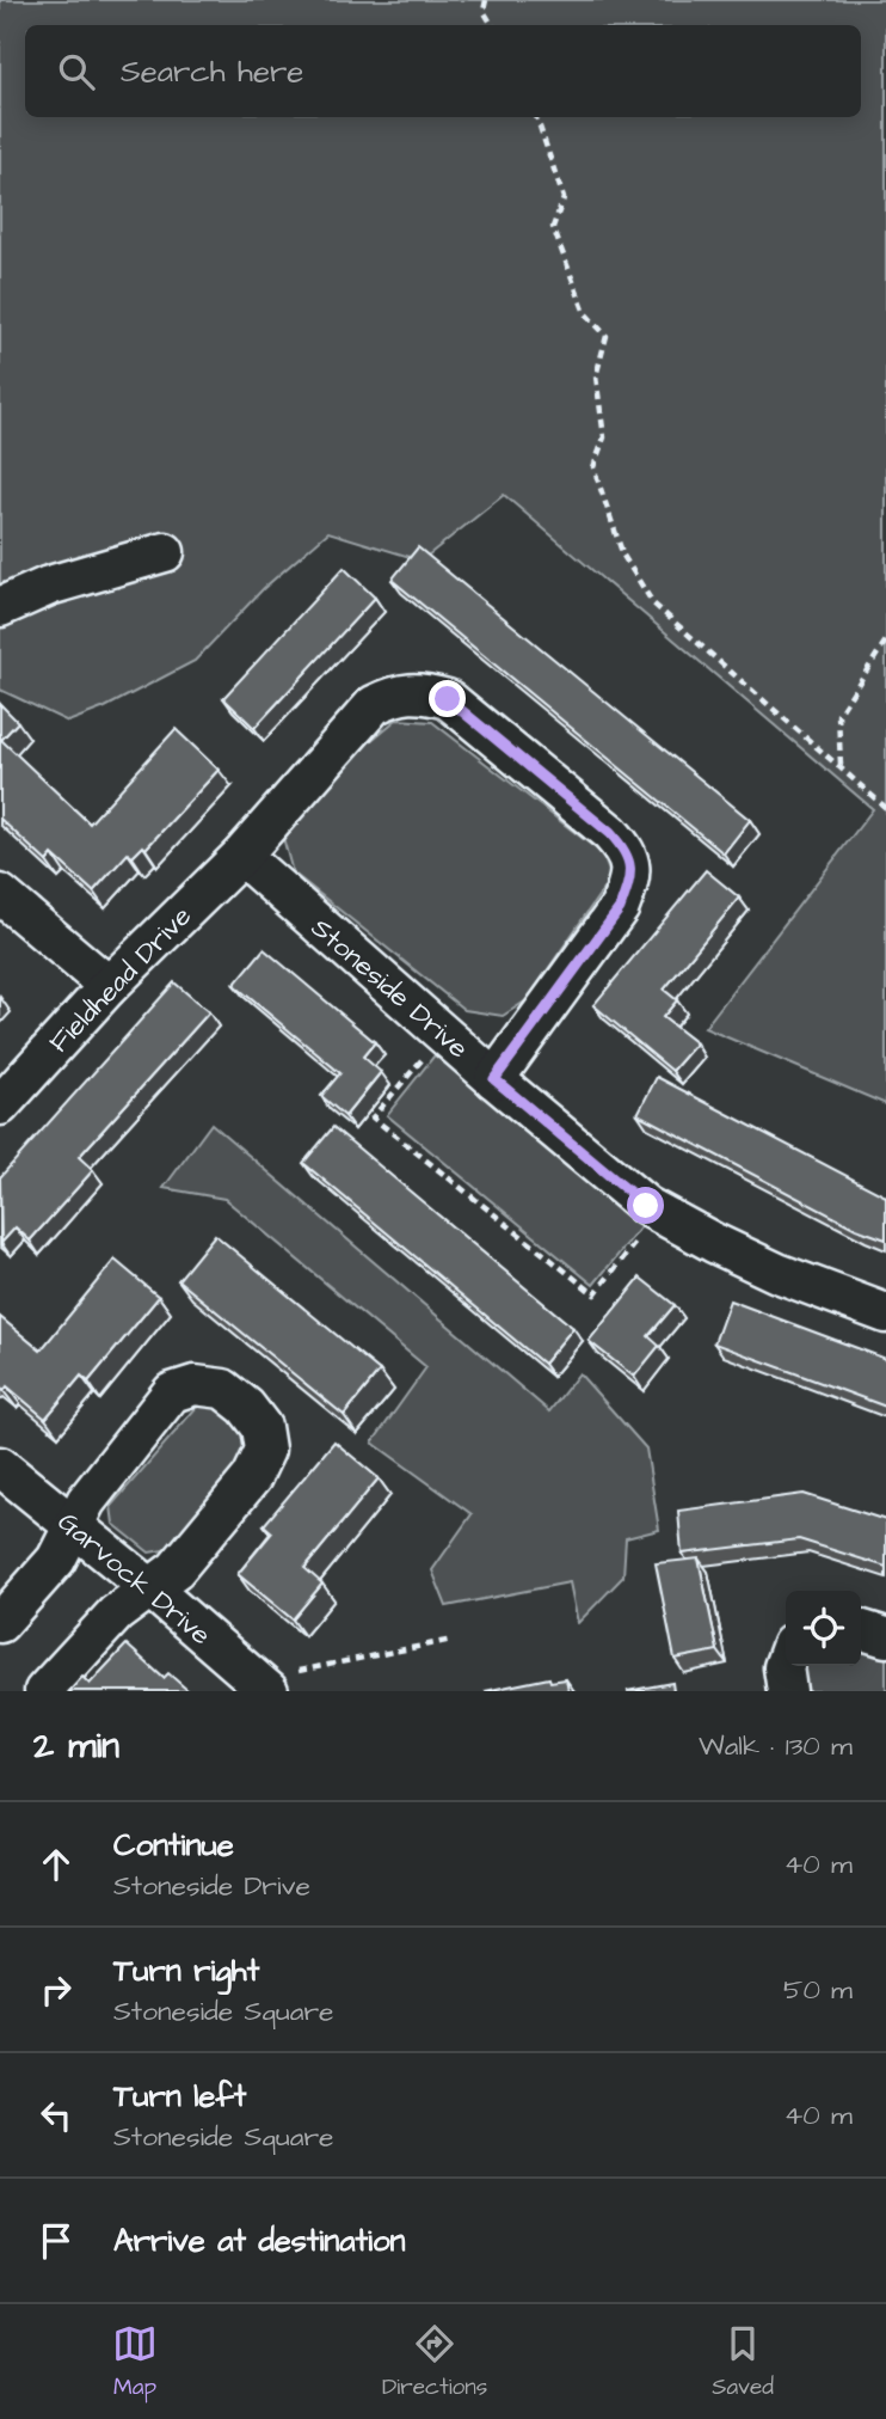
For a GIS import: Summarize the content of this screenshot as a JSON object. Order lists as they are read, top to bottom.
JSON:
{
  "streets": {
    "street": ["Fieldhead Drive", "Stoneside Drive", "Garvock Drive"]
  },
  "crossings": [
    ["Fieldhead Drive", "Stoneside Drive"]
  ],
  "page": {
    "search": "Search here",
    "heading": ["2 min", "Walk · 130 m"],
    "list": [
      ["Continue", "Stoneside Drive", "40 m"],
      ["Turn right", "Stoneside Square", "50 m"],
      ["Turn left", "Stoneside Square", "40 m"],
      "Arrive at destination"
    ],
    "nav": ["Map", "Directions", "Saved"]
  }
}
